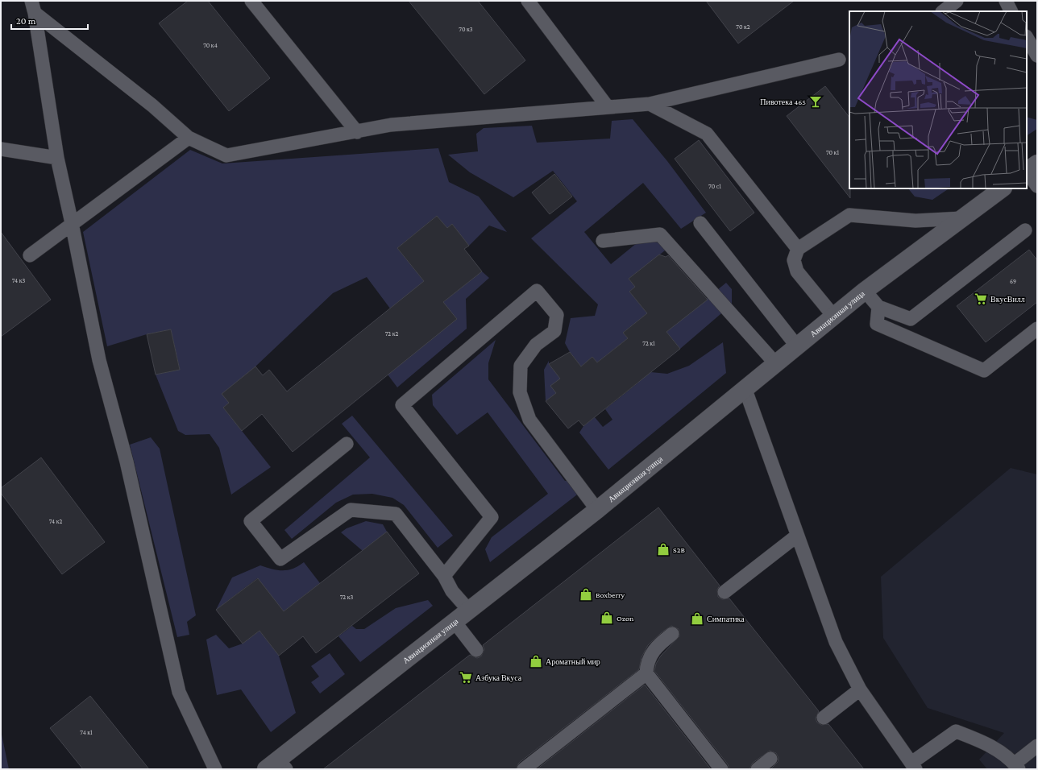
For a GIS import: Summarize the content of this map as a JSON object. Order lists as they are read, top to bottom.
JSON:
{
  "streets": {
    "street": ["Авиационная улица"]
  },
  "places": {
    "bar": ["Пивотека 465"],
    "supermarket": ["ВкусВилл", "Азбука Вкуса"],
    "shop": [
      "S2B",
      "Boxberry",
      "Ozon",
      "Симпатика",
      "Ароматный мир"
    ]
  },
  "house_numbers": [
    "70 к2",
    "70 к3",
    "70 к4",
    "70 к1",
    "70 с1",
    "74 к3",
    "69",
    "72 к2",
    "72 к1",
    "74 к2",
    "72 к3",
    "74 к1"
  ],
  "scale_bar": "20 m"
}
